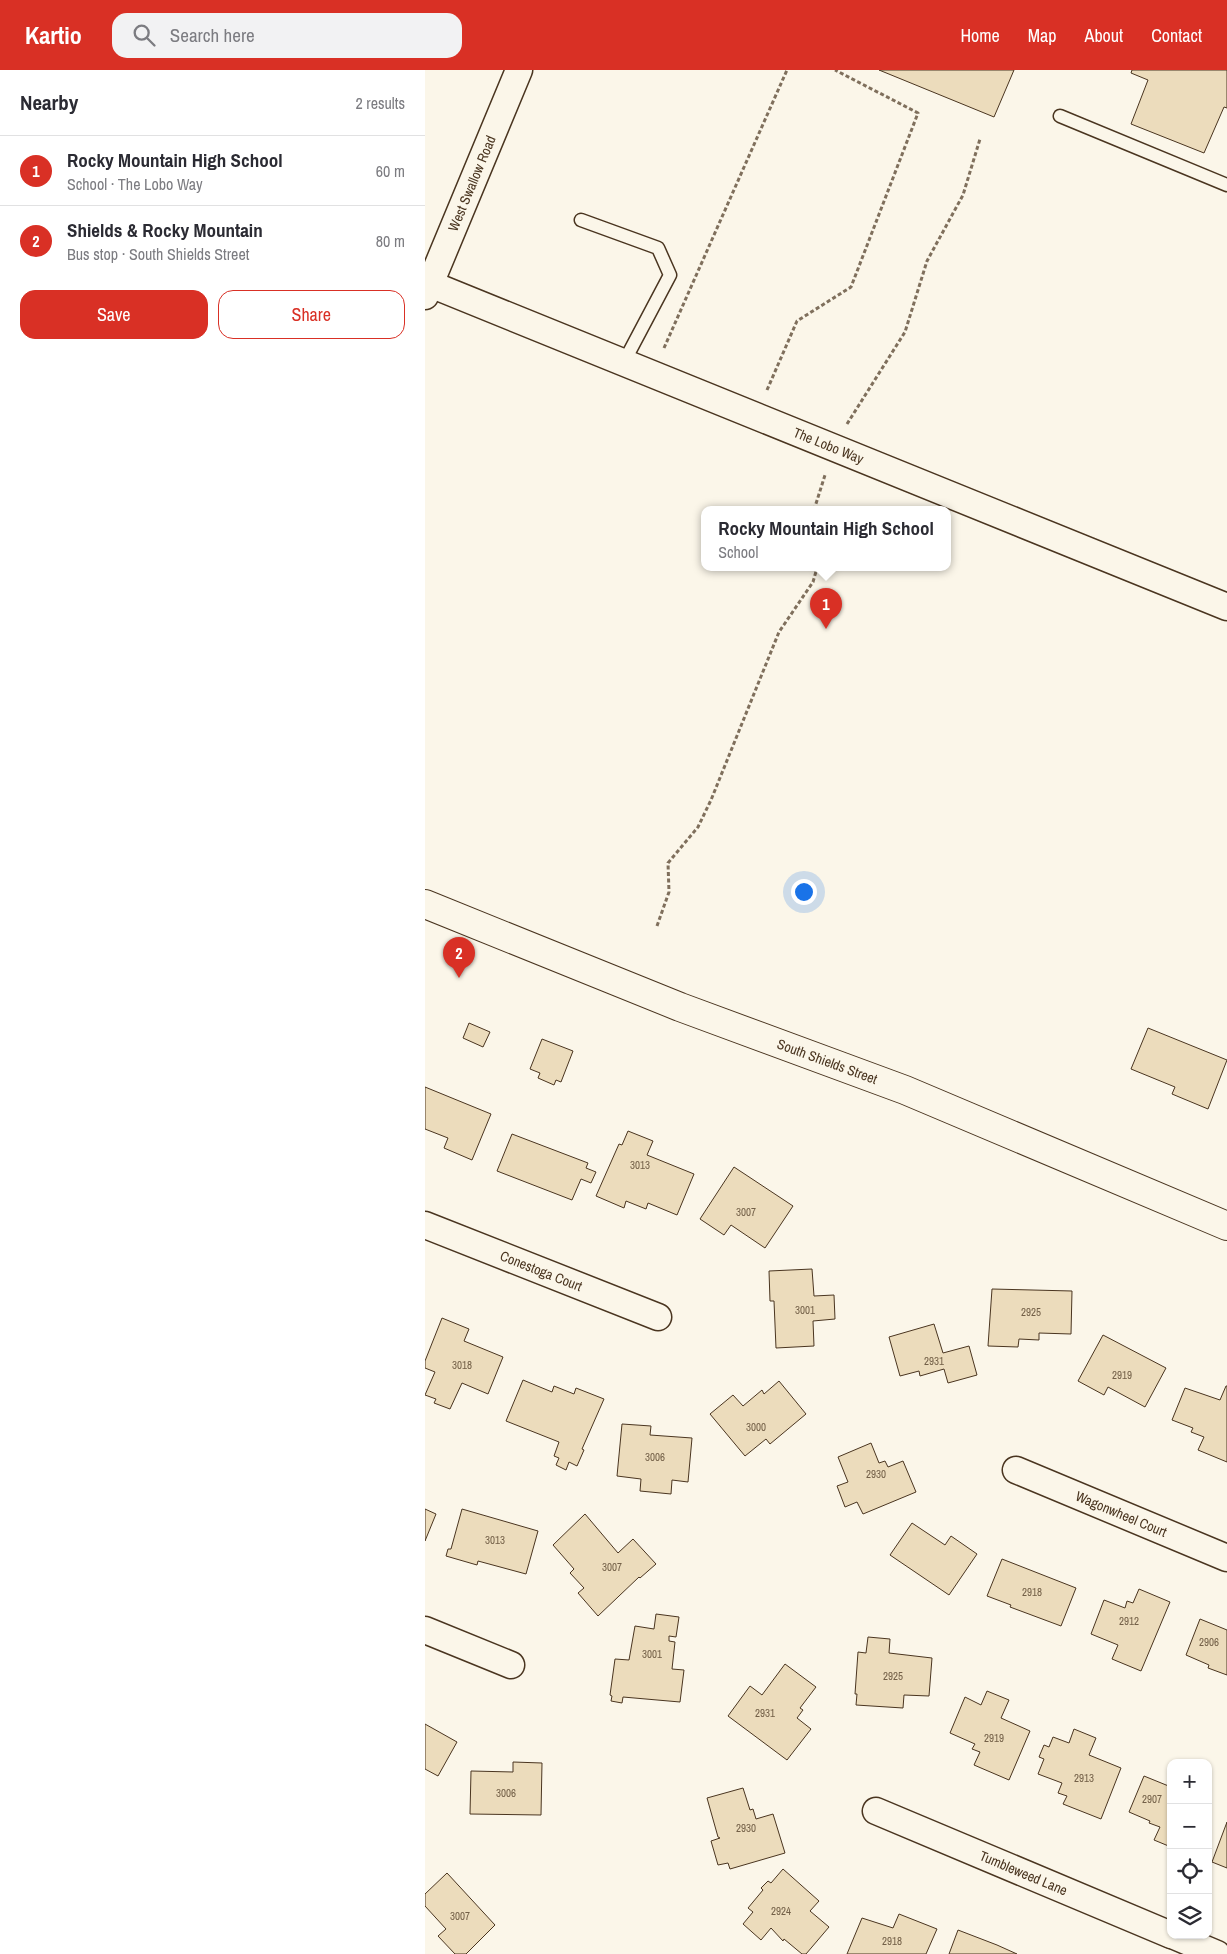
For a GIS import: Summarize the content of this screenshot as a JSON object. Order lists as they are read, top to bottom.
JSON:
{
  "streets": {
    "main road": ["South Shields Street"],
    "street": [
      "West Swallow Road",
      "The Lobo Way",
      "Conestoga Court",
      "Wagonwheel Court",
      "Tumbleweed Lane"
    ]
  },
  "crossings": [
    ["West Swallow Road", "The Lobo Way"]
  ],
  "house_numbers": [
    "3013",
    "3007",
    "3001",
    "2925",
    "2931",
    "3018",
    "2919",
    "3000",
    "3006",
    "2930",
    "3013",
    "3007",
    "2918",
    "2912",
    "2906",
    "3001",
    "2925",
    "2931",
    "2919",
    "2913",
    "3006",
    "2907",
    "2930",
    "2924",
    "3007",
    "2918"
  ],
  "page": {
    "header": "Kartio",
    "search": "Search here",
    "nav": [
      "Home",
      "Map",
      "About",
      "Contact"
    ],
    "heading": ["Nearby", "2 results"],
    "list": [
      {
        "mark": "1",
        "name": "Rocky Mountain High School",
        "note": "School · The Lobo Way",
        "value": "60 m"
      },
      {
        "mark": "2",
        "name": "Shields & Rocky Mountain",
        "note": "Bus stop · South Shields Street",
        "value": "80 m"
      }
    ],
    "buttons": ["Save", "Share"],
    "popup": ["Rocky Mountain High School", "School"],
    "pins": ["1", "2"],
    "map_buttons": ["+", "−"]
  }
}
